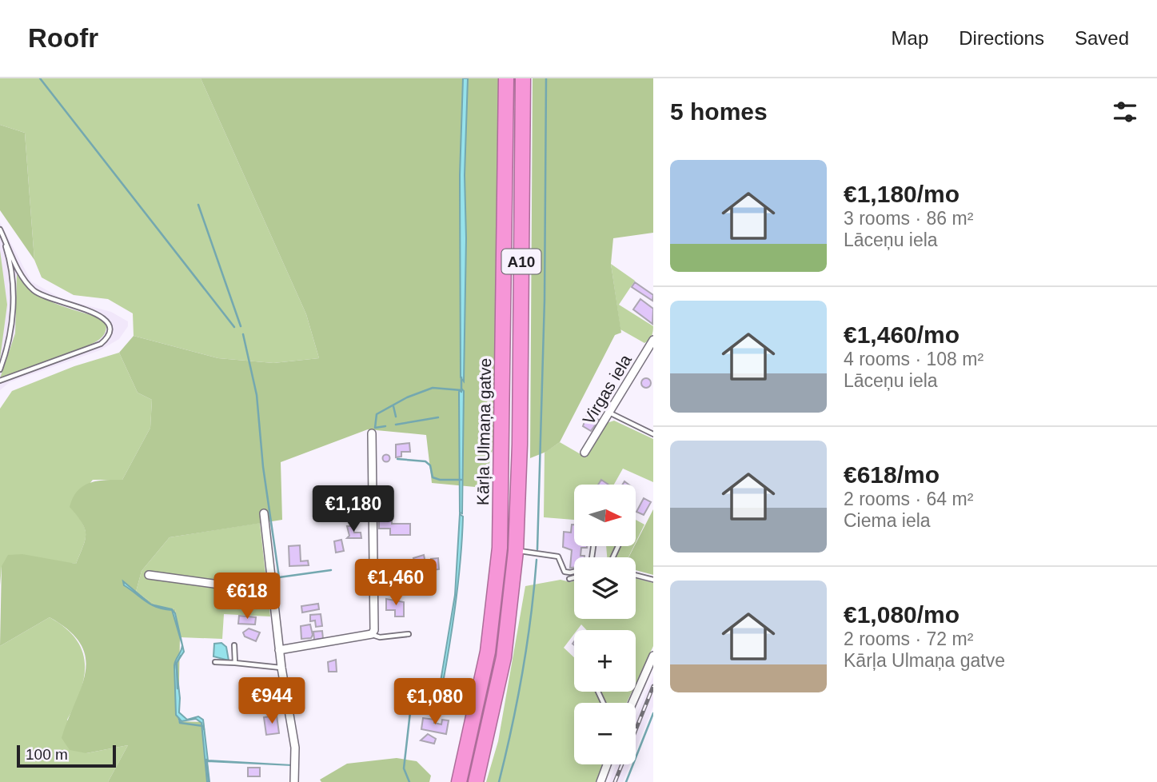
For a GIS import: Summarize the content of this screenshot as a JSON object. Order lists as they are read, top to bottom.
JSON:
{
  "streets": {
    "highway": ["A10", "Kārļa Ulmaņa gatve"],
    "street": ["Virgas iela"]
  },
  "scale_bar": "100 m",
  "north": "right",
  "page": {
    "header": "Roofr",
    "nav": ["Map", "Directions", "Saved"],
    "heading": "5 homes",
    "list": [
      {
        "name": "€1,180/mo",
        "note": "3 rooms · 86 m² · Lāceņu iela"
      },
      {
        "name": "€1,460/mo",
        "note": "4 rooms · 108 m² · Lāceņu iela"
      },
      {
        "name": "€618/mo",
        "note": "2 rooms · 64 m² · Ciema iela"
      },
      {
        "name": "€1,080/mo",
        "note": "2 rooms · 72 m² · Kārļa Ulmaņa gatve"
      }
    ],
    "map_buttons": ["+", "−"],
    "price": [
      "€1,180",
      "€1,460",
      "€618",
      "€944",
      "€1,080"
    ],
    "scale": "100 m"
  }
}
